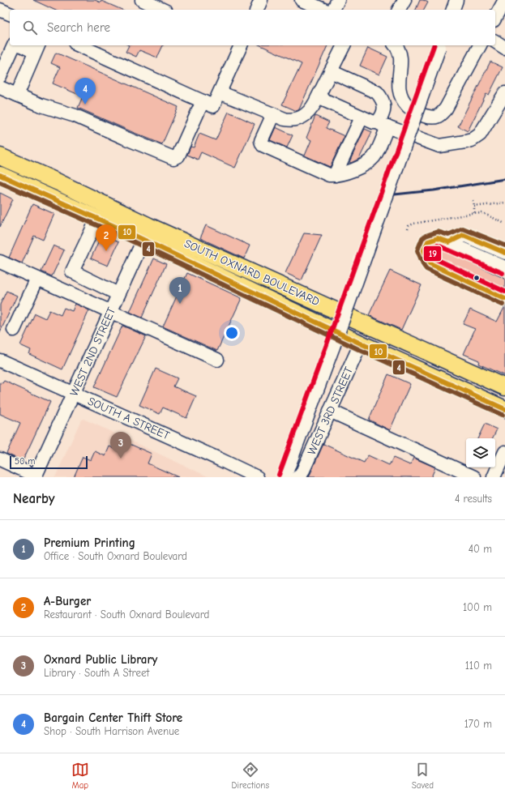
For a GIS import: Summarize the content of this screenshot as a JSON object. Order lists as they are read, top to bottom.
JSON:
{
  "streets": {
    "main road": ["SOUTH OXNARD BOULEVARD"],
    "street": ["WEST 2ND STREET", "WEST 3RD STREET", "SOUTH A STREET"]
  },
  "crossings": [
    ["SOUTH OXNARD BOULEVARD", "WEST 2ND STREET"],
    ["SOUTH OXNARD BOULEVARD", "WEST 3RD STREET"],
    ["WEST 2ND STREET", "SOUTH A STREET"]
  ],
  "lines": ["transit line 19", "transit line 10", "transit line 4"],
  "scale_bar": "50 m",
  "page": {
    "search": "Search here",
    "pins": [
      "4",
      "2",
      "1",
      "3"
    ],
    "scale": "50 m",
    "heading": ["Nearby", "4 results"],
    "list": [
      {
        "mark": "1",
        "name": "Premium Printing",
        "note": "Office · South Oxnard Boulevard",
        "value": "40 m"
      },
      {
        "mark": "2",
        "name": "A-Burger",
        "note": "Restaurant · South Oxnard Boulevard",
        "value": "100 m"
      },
      {
        "mark": "3",
        "name": "Oxnard Public Library",
        "note": "Library · South A Street",
        "value": "110 m"
      },
      {
        "mark": "4",
        "name": "Bargain Center Thift Store",
        "note": "Shop · South Harrison Avenue",
        "value": "170 m"
      }
    ],
    "nav": ["Map", "Directions", "Saved"]
  }
}
